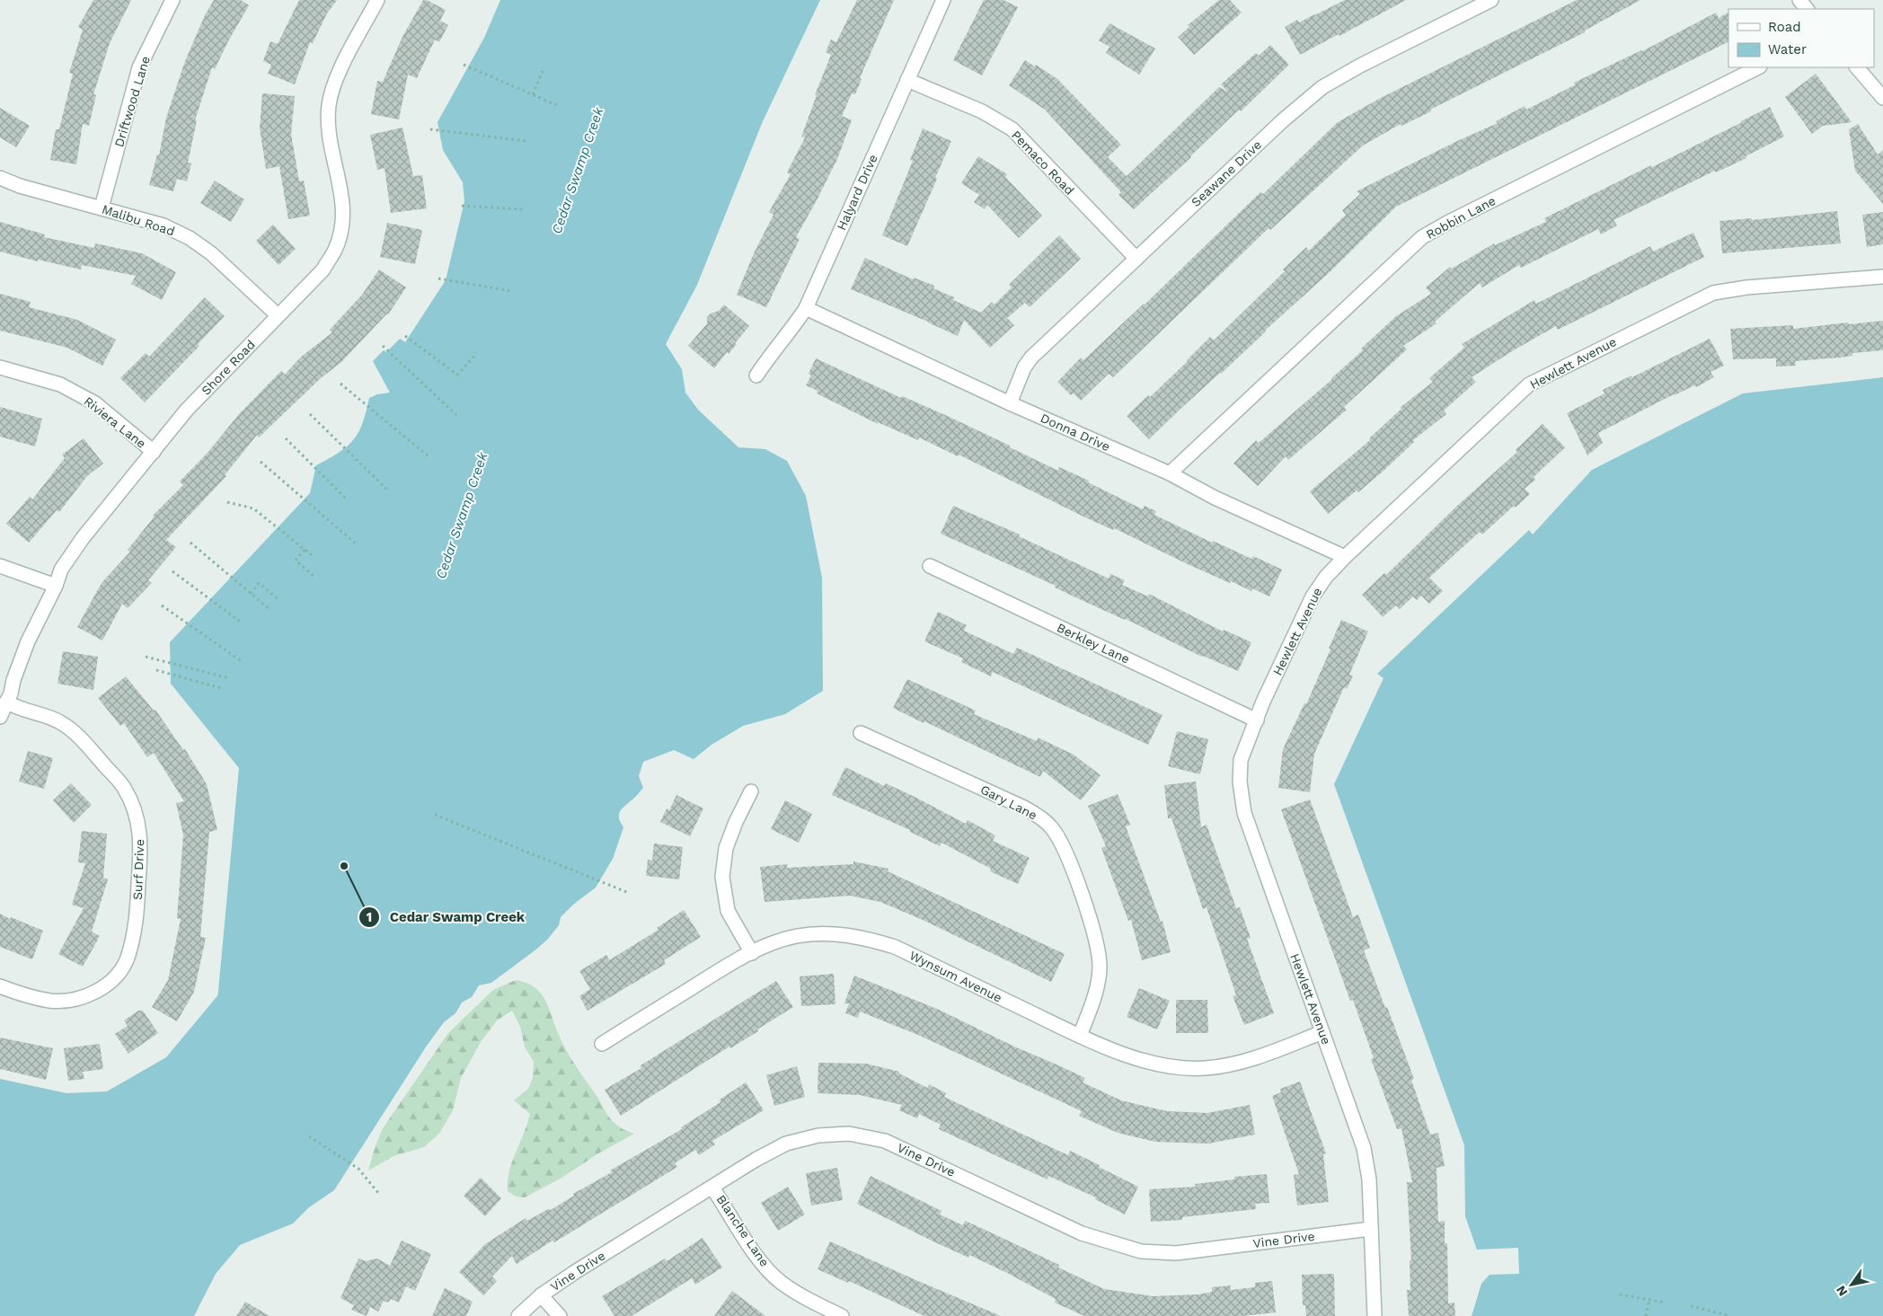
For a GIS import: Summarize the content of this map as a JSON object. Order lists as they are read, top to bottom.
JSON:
{
  "streets": {
    "street": [
      "Driftwood Lane",
      "Pemaco Road",
      "Seawane Drive",
      "Halyard Drive",
      "Robbin Lane",
      "Malibu Road",
      "Hewlett Avenue",
      "Shore Road",
      "Riviera Lane",
      "Donna Drive",
      "Berkley Lane",
      "Gary Lane",
      "Surf Drive",
      "Wynsum Avenue",
      "Vine Drive",
      "Blanche Lane"
    ]
  },
  "crossings": [
    ["Driftwood Lane", "Malibu Road"],
    ["Pemaco Road", "Seawane Drive"],
    ["Pemaco Road", "Halyard Drive"],
    ["Seawane Drive", "Donna Drive"],
    ["Halyard Drive", "Donna Drive"],
    ["Robbin Lane", "Donna Drive"],
    ["Malibu Road", "Shore Road"],
    ["Hewlett Avenue", "Donna Drive"],
    ["Hewlett Avenue", "Berkley Lane"],
    ["Hewlett Avenue", "Wynsum Avenue"],
    ["Hewlett Avenue", "Vine Drive"],
    ["Shore Road", "Riviera Lane"],
    ["Shore Road", "Surf Drive"],
    ["Gary Lane", "Wynsum Avenue"],
    ["Vine Drive", "Blanche Lane"]
  ],
  "water": ["Cedar Swamp Creek"],
  "places": ["Cedar Swamp Creek"],
  "legend": ["Road", "Water"],
  "north": "bottom left"
}
